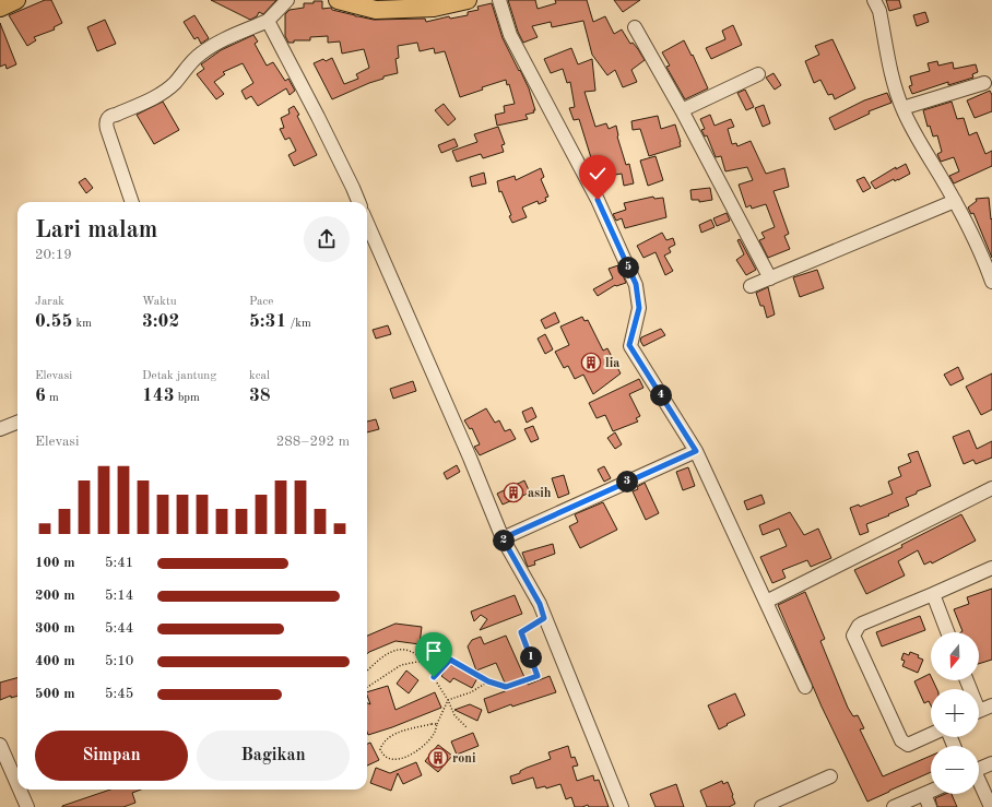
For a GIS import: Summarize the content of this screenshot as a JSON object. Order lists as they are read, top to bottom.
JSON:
{
  "places": {
    "building": ["lia", "asih", "roni"]
  },
  "north": "bottom",
  "page": {
    "heading": ["Lari malam", "20:19"],
    "pins": [
      "5",
      "4",
      "3",
      "2",
      "1"
    ],
    "stats": [
      ["Jarak", "0.55 km"],
      ["Waktu", "3:02"],
      ["Pace", "5:31 /km"],
      ["Elevasi", "6 m"],
      ["Detak jantung", "143 bpm"],
      ["kcal", "38"]
    ],
    "chart": ["Elevasi", "288–292 m"],
    "list": [
      {
        "name": "100 m",
        "note": "5:41"
      },
      {
        "name": "200 m",
        "note": "5:14"
      },
      {
        "name": "300 m",
        "note": "5:44"
      },
      {
        "name": "400 m",
        "note": "5:10"
      },
      {
        "name": "500 m",
        "note": "5:45"
      }
    ],
    "map_buttons": ["+", "−"],
    "buttons": ["Simpan", "Bagikan"]
  }
}
